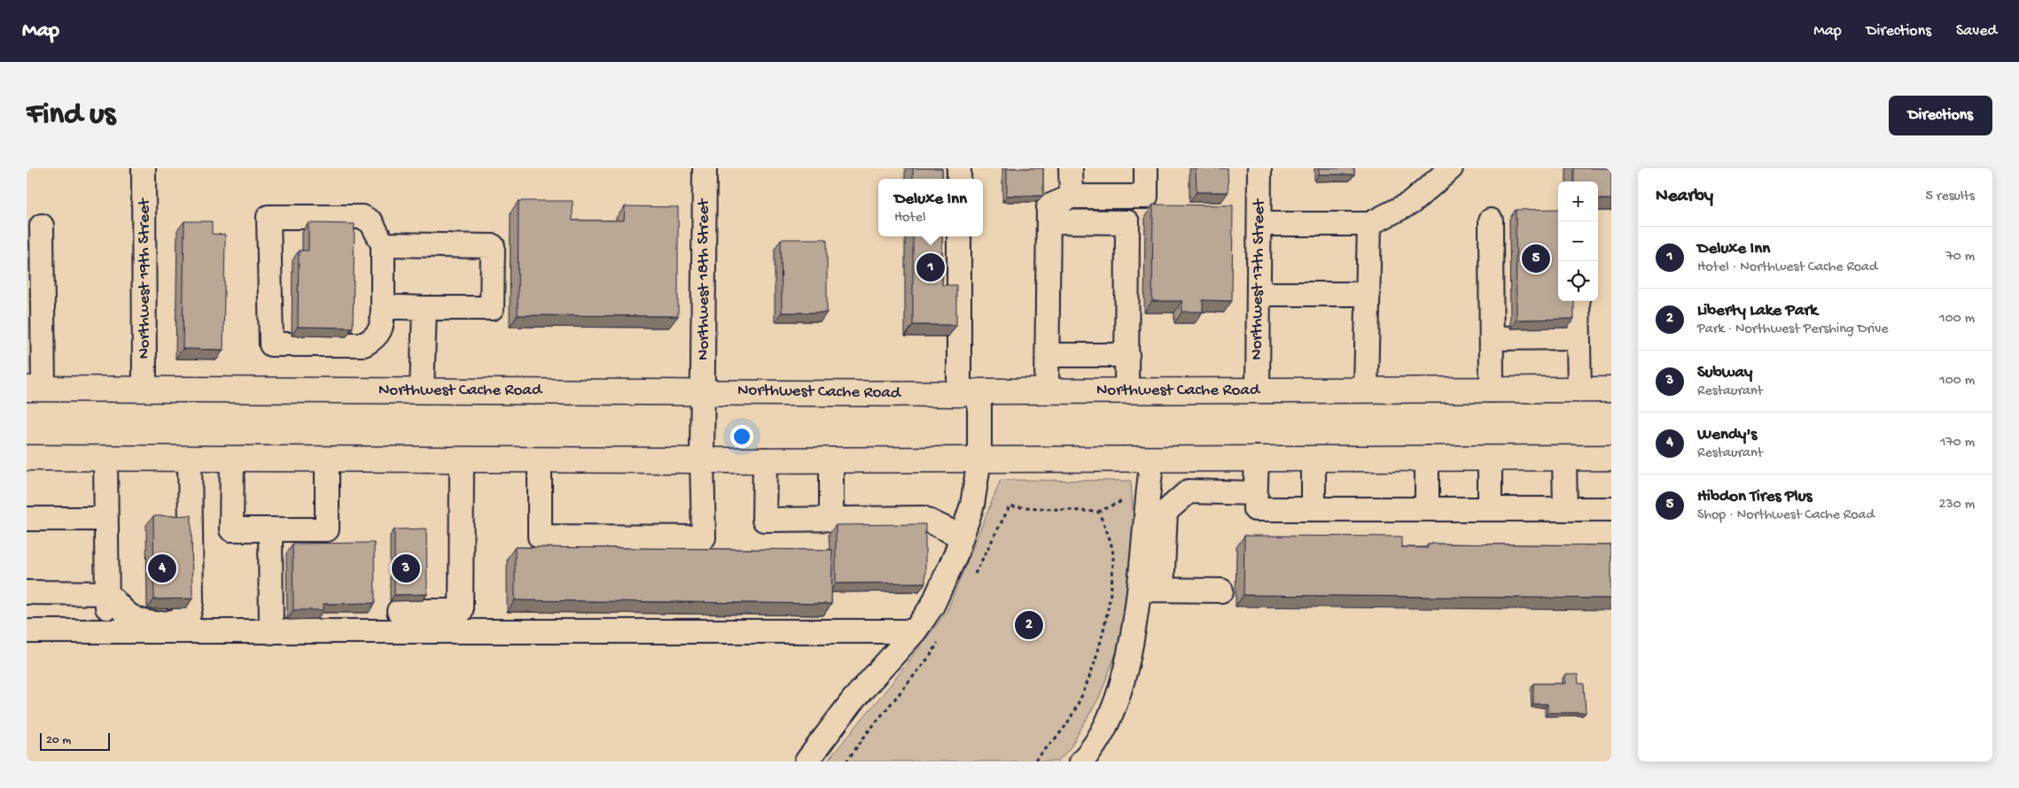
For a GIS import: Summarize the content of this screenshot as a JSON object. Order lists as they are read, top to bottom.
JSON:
{
  "streets": {
    "main road": ["Northwest Cache Road"],
    "street": ["Northwest 19th Street", "Northwest 18th Street", "Northwest 17th Street"]
  },
  "crossings": [
    ["Northwest 19th Street", "Northwest Cache Road"],
    ["Northwest 18th Street", "Northwest Cache Road"],
    ["Northwest 17th Street", "Northwest Cache Road"]
  ],
  "scale_bar": "20 m",
  "page": {
    "header": "Map",
    "nav": ["Map", "Directions", "Saved"],
    "buttons": "Directions",
    "title": "Find us",
    "heading": ["Nearby", "5 results"],
    "popup": ["Deluxe Inn", "Hotel"],
    "map_buttons": ["+", "−"],
    "list": [
      {
        "mark": "1",
        "name": "Deluxe Inn",
        "note": "Hotel · Northwest Cache Road",
        "value": "70 m"
      },
      {
        "mark": "2",
        "name": "Liberty Lake Park",
        "note": "Park · Northwest Pershing Drive",
        "value": "100 m"
      },
      {
        "mark": "3",
        "name": "Subway",
        "note": "Restaurant",
        "value": "100 m"
      },
      {
        "mark": "4",
        "name": "Wendy's",
        "note": "Restaurant",
        "value": "170 m"
      },
      {
        "mark": "5",
        "name": "Hibdon Tires Plus",
        "note": "Shop · Northwest Cache Road",
        "value": "230 m"
      }
    ],
    "pins": [
      "5",
      "1",
      "3",
      "4",
      "2"
    ],
    "scale": "20 m"
  }
}
